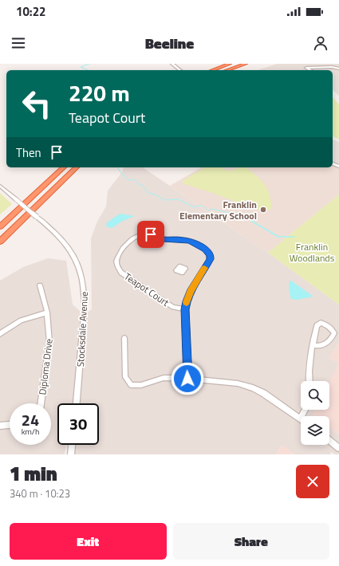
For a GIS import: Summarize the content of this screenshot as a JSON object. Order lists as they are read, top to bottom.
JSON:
{
  "streets": {
    "street": ["Teapot Court", "Stocksdale Avenue", "Diploma Drive"]
  },
  "parks": ["Franklin Woodlands"],
  "places": ["Franklin Elementary School"],
  "page": {
    "status": "10:22",
    "header": "Beeline",
    "turn": ["220 m", "Teapot Court"],
    "then": "Then",
    "speed": "24 km/h",
    "limit": "30",
    "heading": ["1 min", "340 m · 10:23"],
    "buttons": ["Exit", "Share"]
  }
}
